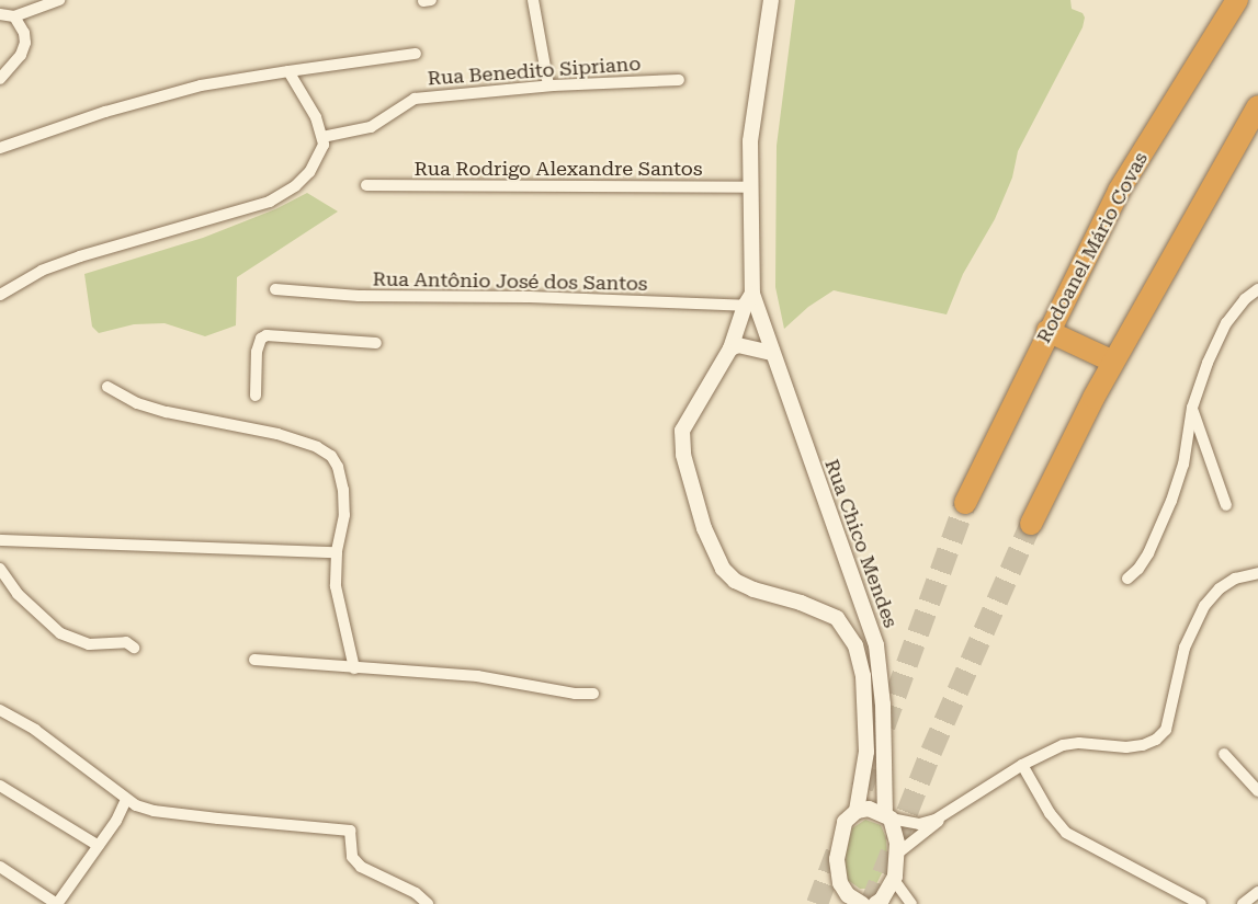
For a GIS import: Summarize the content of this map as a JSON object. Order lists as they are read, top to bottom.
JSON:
{
  "streets": {
    "highway": ["Rodoanel Mário Covas"],
    "street": [
      "Rua Benedito Sipriano",
      "Rua Rodrigo Alexandre Santos",
      "Rua Antônio José dos Santos",
      "Rua Chico Mendes"
    ]
  },
  "crossings": [
    ["Rua Rodrigo Alexandre Santos", "Rua Chico Mendes"],
    ["Rua Antônio José dos Santos", "Rua Chico Mendes"]
  ]
}
